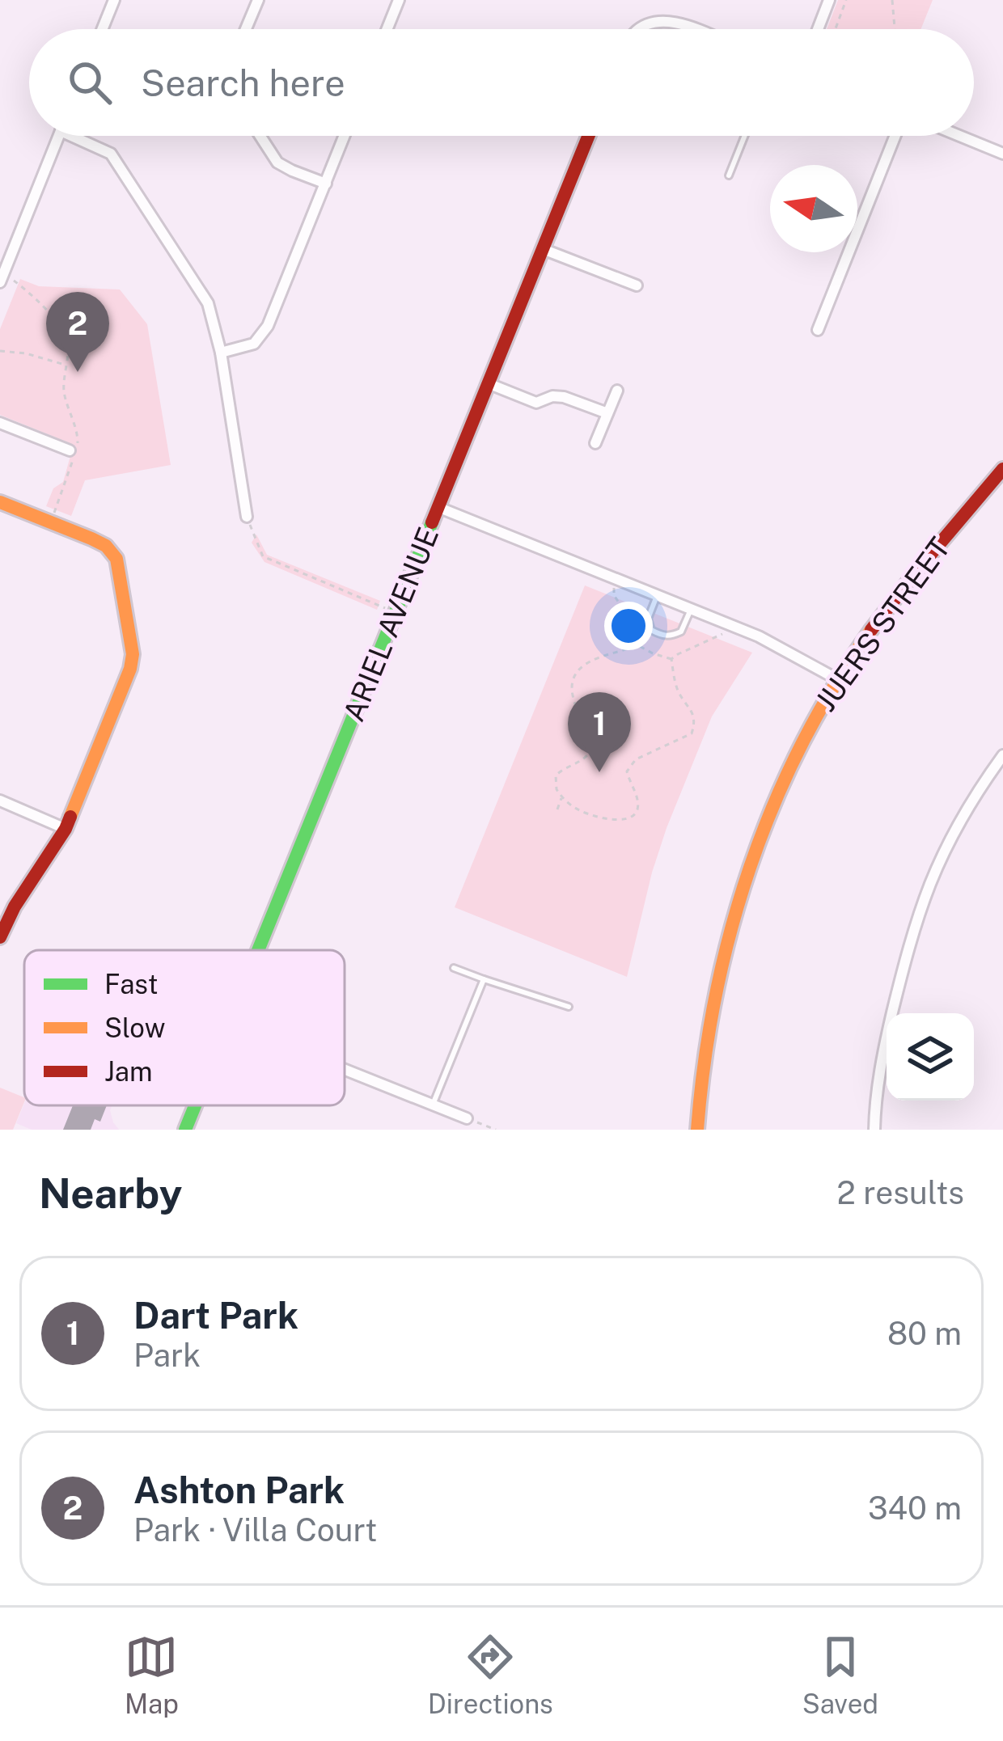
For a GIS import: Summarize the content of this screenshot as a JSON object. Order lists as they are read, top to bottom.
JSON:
{
  "streets": {
    "street": ["ARIEL AVENUE", "JUERS STREET"]
  },
  "legend": ["Fast", "Slow", "Jam"],
  "north": "left",
  "page": {
    "search": "Search here",
    "pins": ["2", "1"],
    "heading": ["Nearby", "2 results"],
    "list": [
      {
        "mark": "1",
        "name": "Dart Park",
        "note": "Park",
        "value": "80 m"
      },
      {
        "mark": "2",
        "name": "Ashton Park",
        "note": "Park · Villa Court",
        "value": "340 m"
      }
    ],
    "nav": ["Map", "Directions", "Saved"]
  }
}
